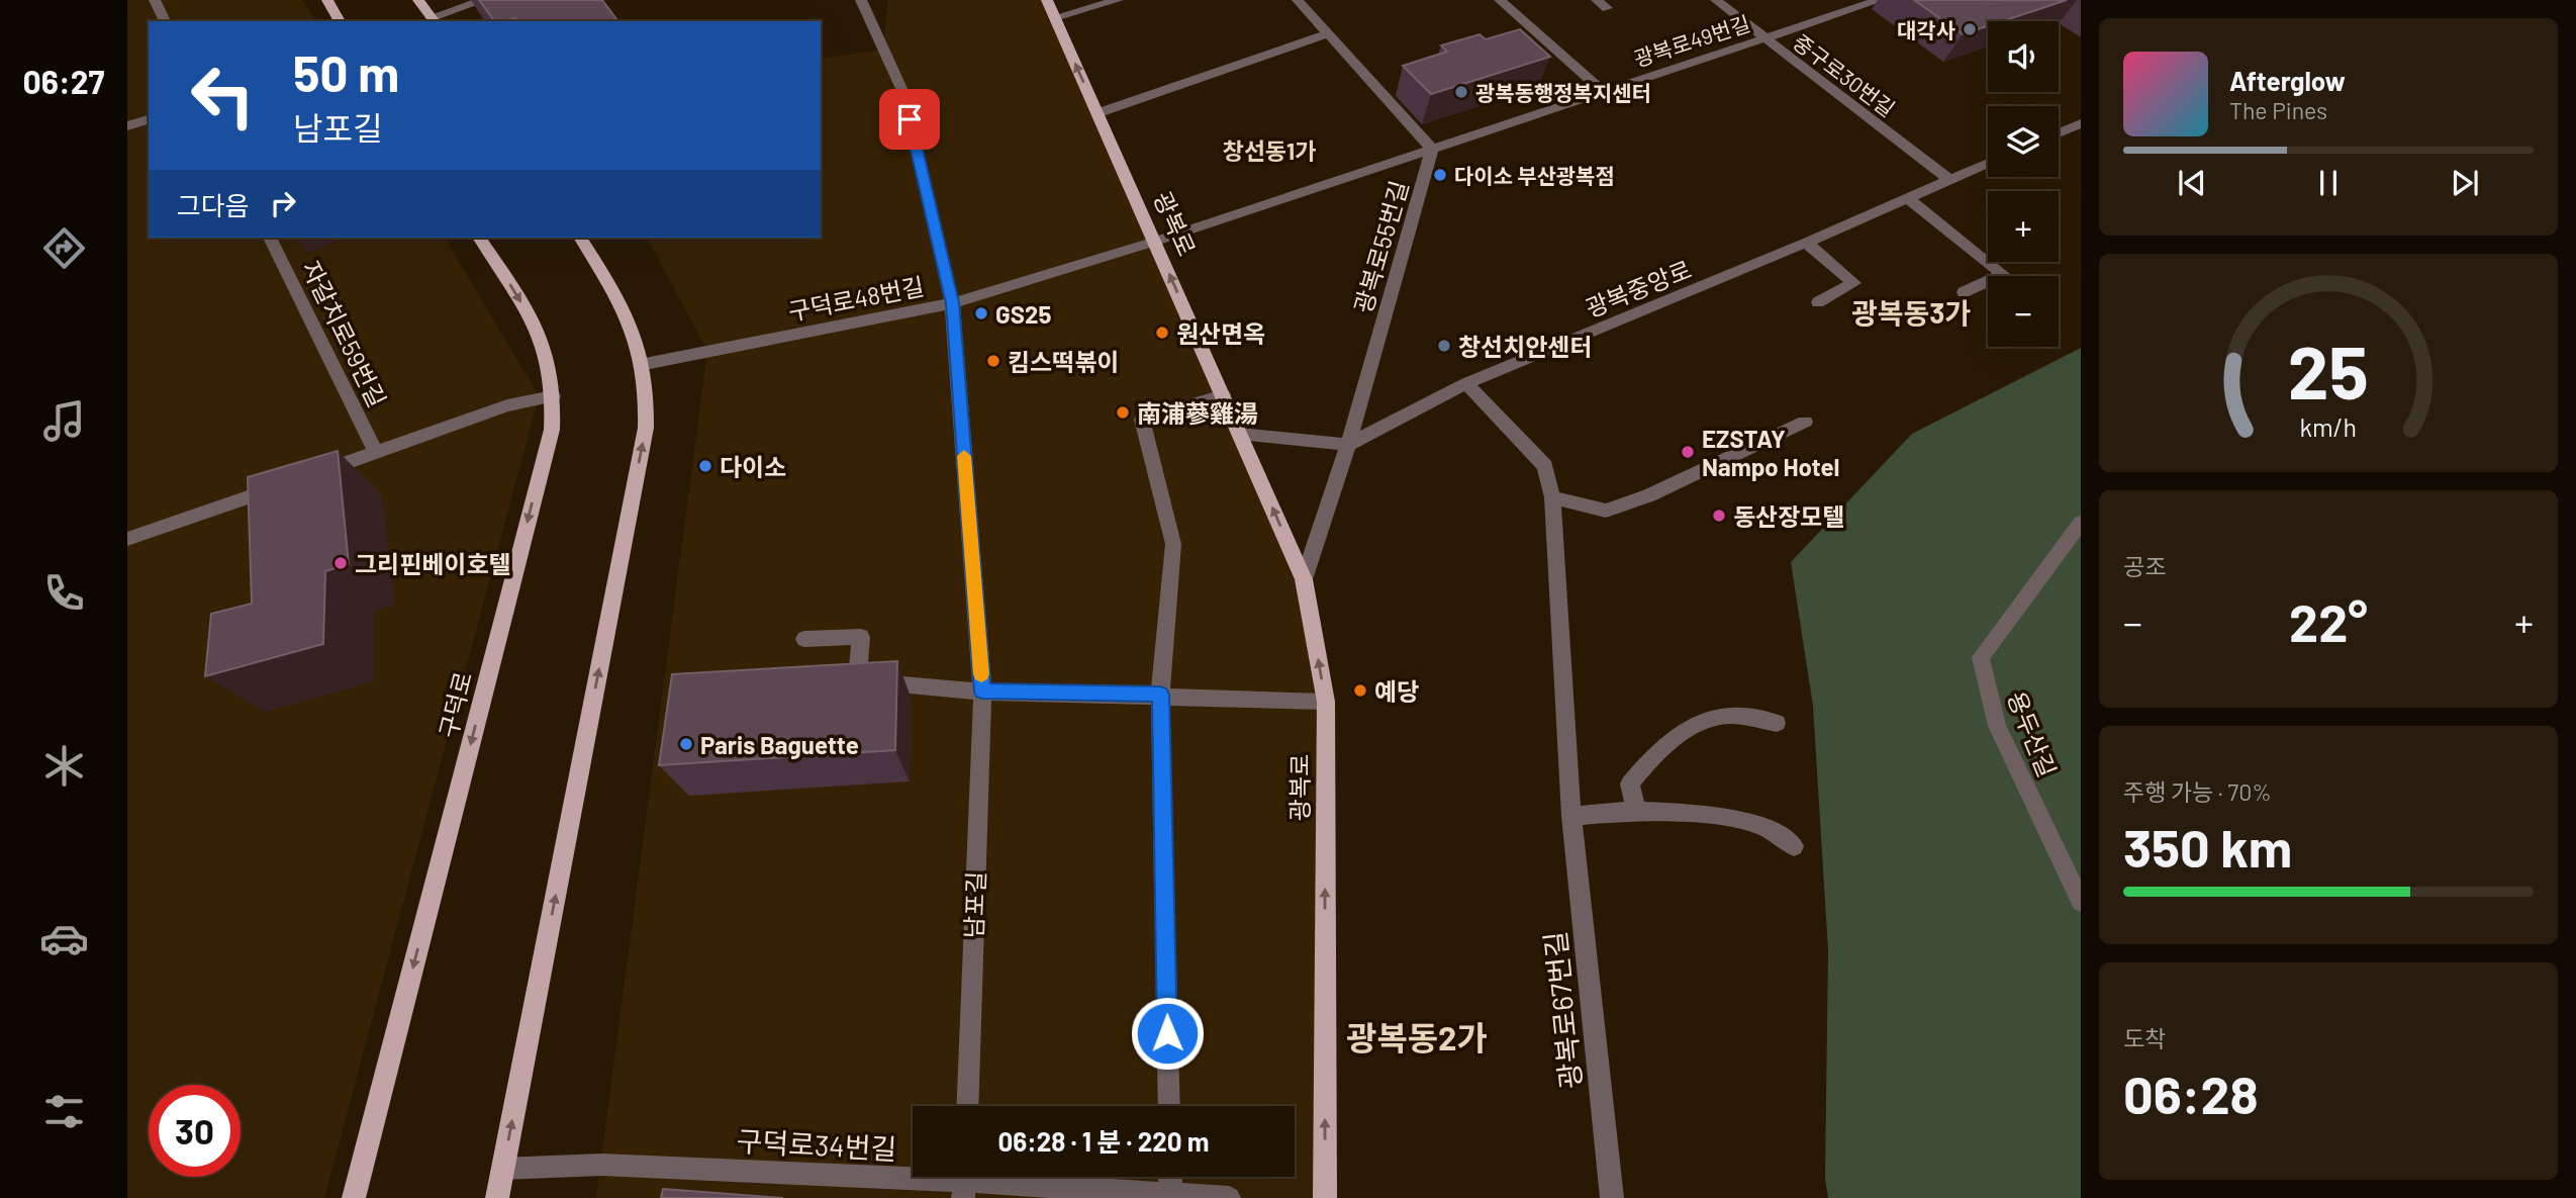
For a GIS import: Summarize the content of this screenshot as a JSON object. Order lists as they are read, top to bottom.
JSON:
{
  "streets": {
    "main road": ["광복로", "구덕로"],
    "street": [
      "광복로49번길",
      "중구로30번길",
      "광복로55번길",
      "광복중앙로",
      "구덕로48번길",
      "자갈치로59번길",
      "용두산길",
      "남포길",
      "광복로67번길",
      "구덕로34번길"
    ]
  },
  "crossings": [
    ["광복로49번길", "중구로30번길"],
    ["광복로49번길", "광복로"],
    ["광복로49번길", "광복로55번길"],
    ["광복로49번길", "구덕로48번길"],
    ["중구로30번길", "광복중앙로"],
    ["광복로", "구덕로48번길"],
    ["광복로55번길", "광복중앙로"],
    ["광복중앙로", "광복로67번길"],
    ["구덕로48번길", "남포길"]
  ],
  "one_way": ["광복로"],
  "districts": ["창선동1가", "광복동3가", "광복동2가"],
  "places": [
    "대각사",
    "광복동행정복지센터",
    "다이소 부산광복점",
    "GS25",
    "원산면옥",
    "창선치안센터",
    "킴스떡볶이",
    "南浦蔘雞湯",
    "EZSTAY Nampo Hotel",
    "다이소",
    "동산장모텔",
    "그리핀베이호텔",
    "예당",
    "Paris Baguette"
  ],
  "page": {
    "tabs": "06:27",
    "map_buttons": ["+", "−"],
    "turn": ["50 m", "남포길"],
    "song": ["Afterglow", "The Pines"],
    "then": "그다음",
    "tile": [
      "공조",
      ["주행 가능 · 70%", "350 km"],
      ["도착", "06:28"]
    ],
    "heat": ["−", "22°", "+"],
    "limit": "30",
    "trip": "06:28 · 1 분 · 220 m",
    "gauge": ["25", "km/h"]
  }
}
